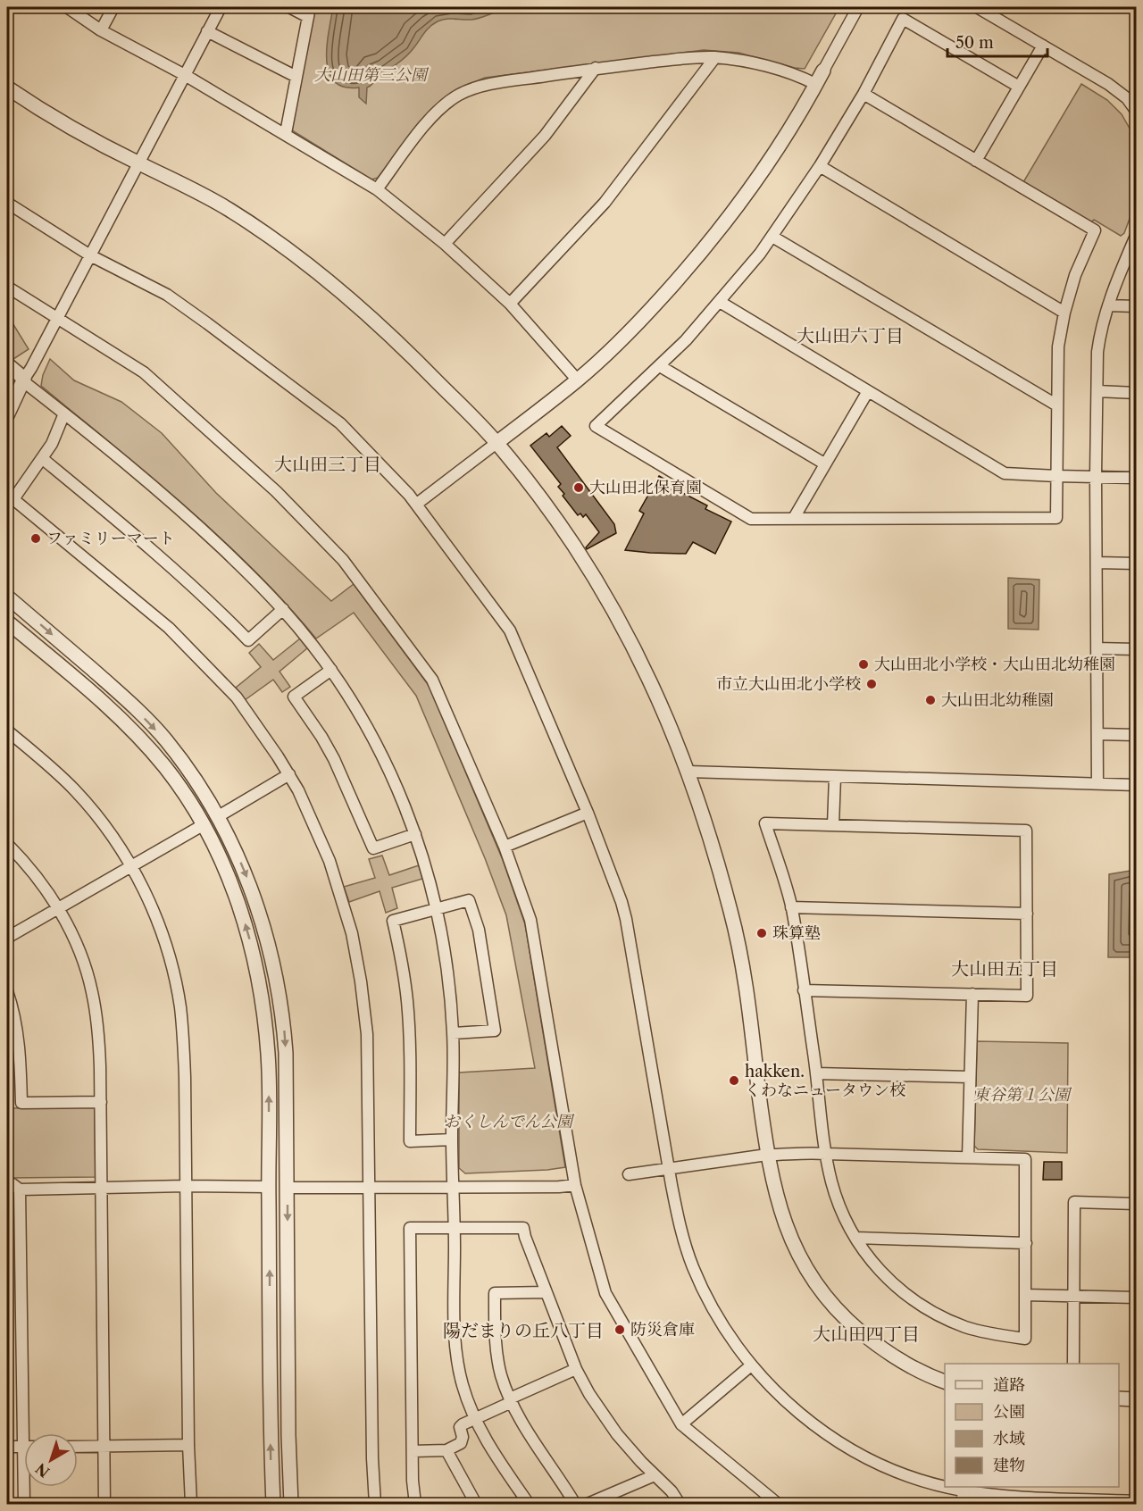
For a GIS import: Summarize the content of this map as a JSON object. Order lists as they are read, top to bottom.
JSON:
{
  "districts": [
    "大山田六丁目",
    "大山田三丁目",
    "大山田五丁目",
    "陽だまりの丘八丁目",
    "大山田四丁目"
  ],
  "parks": ["大山田第三公園", "東谷第１公園", "おくしんでん公園"],
  "places": [
    "大山田北保育園",
    "ファミリーマート",
    "大山田北小学校・大山田北幼稚園",
    "市立大山田北小学校",
    "大山田北幼稚園",
    "珠算塾",
    "hakken. くわなニュータウン校",
    "防災倉庫"
  ],
  "legend": [
    "道路",
    "公園",
    "水域",
    "建物"
  ],
  "scale_bar": "50 m",
  "north": "bottom left"
}
